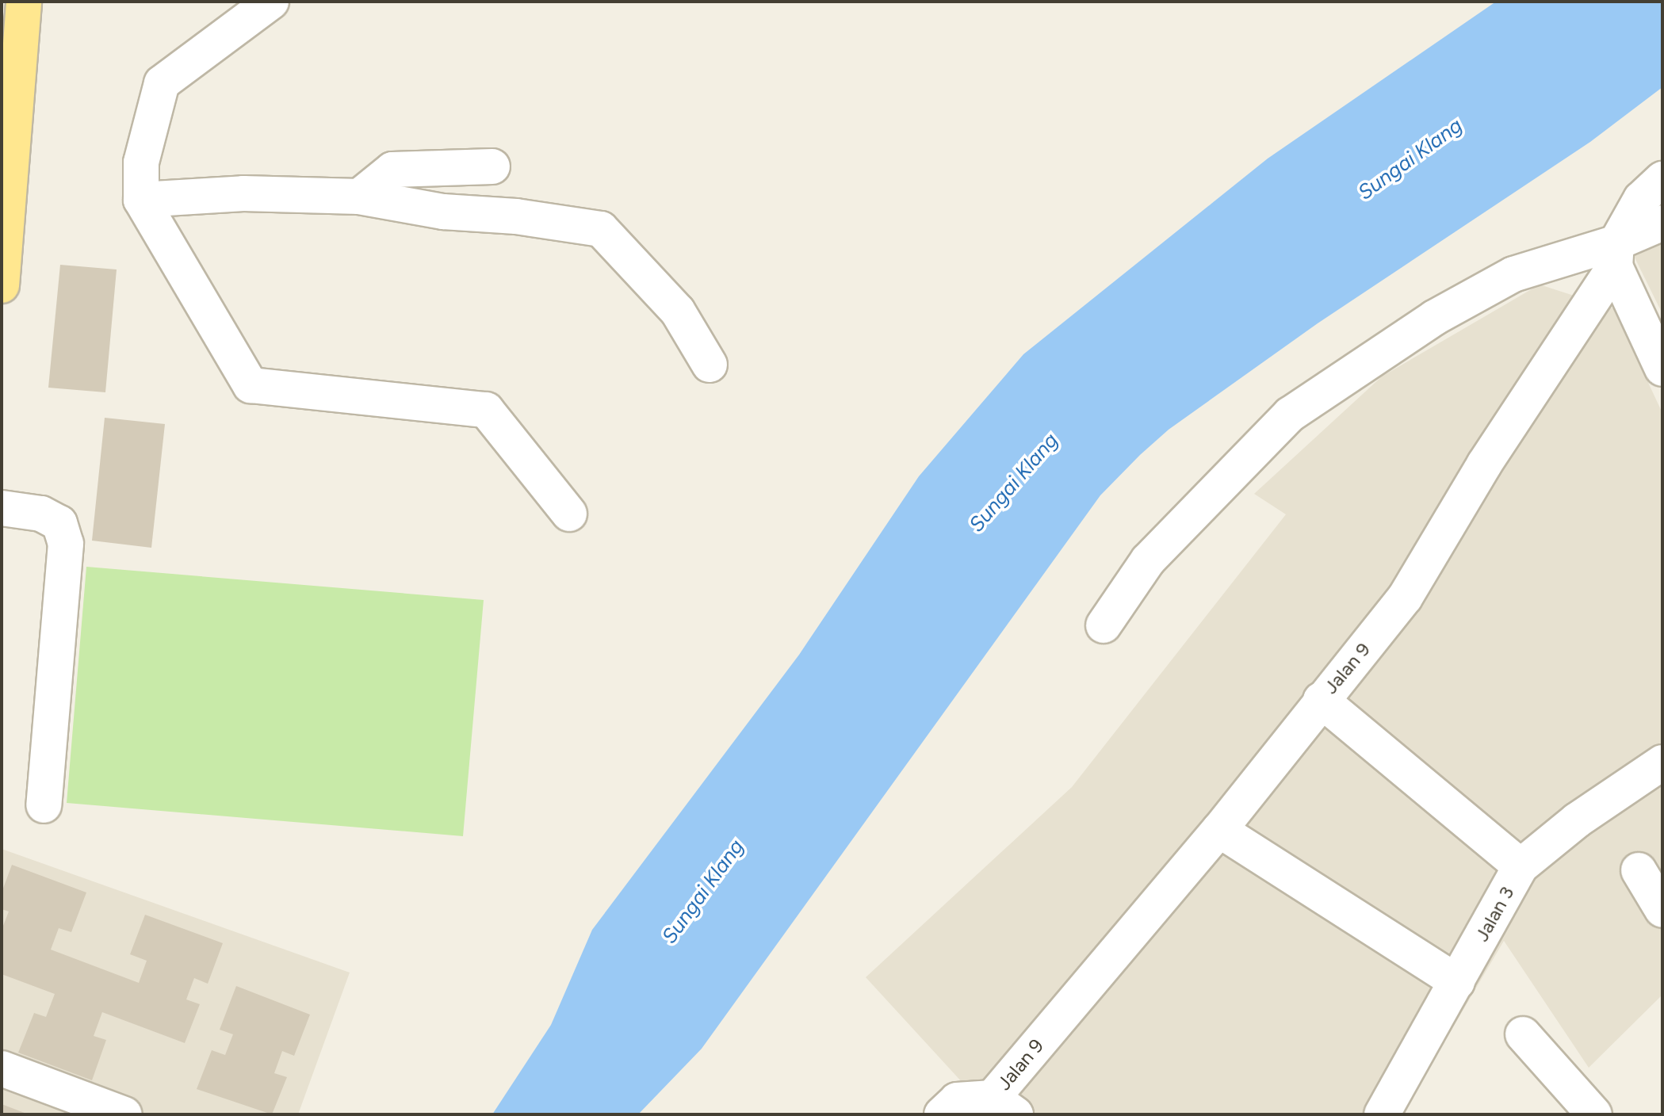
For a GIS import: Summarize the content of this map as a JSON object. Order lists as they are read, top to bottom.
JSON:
{
  "streets": {
    "street": ["Jalan 9", "Jalan 3"]
  },
  "water": ["Sungai Klang"]
}
